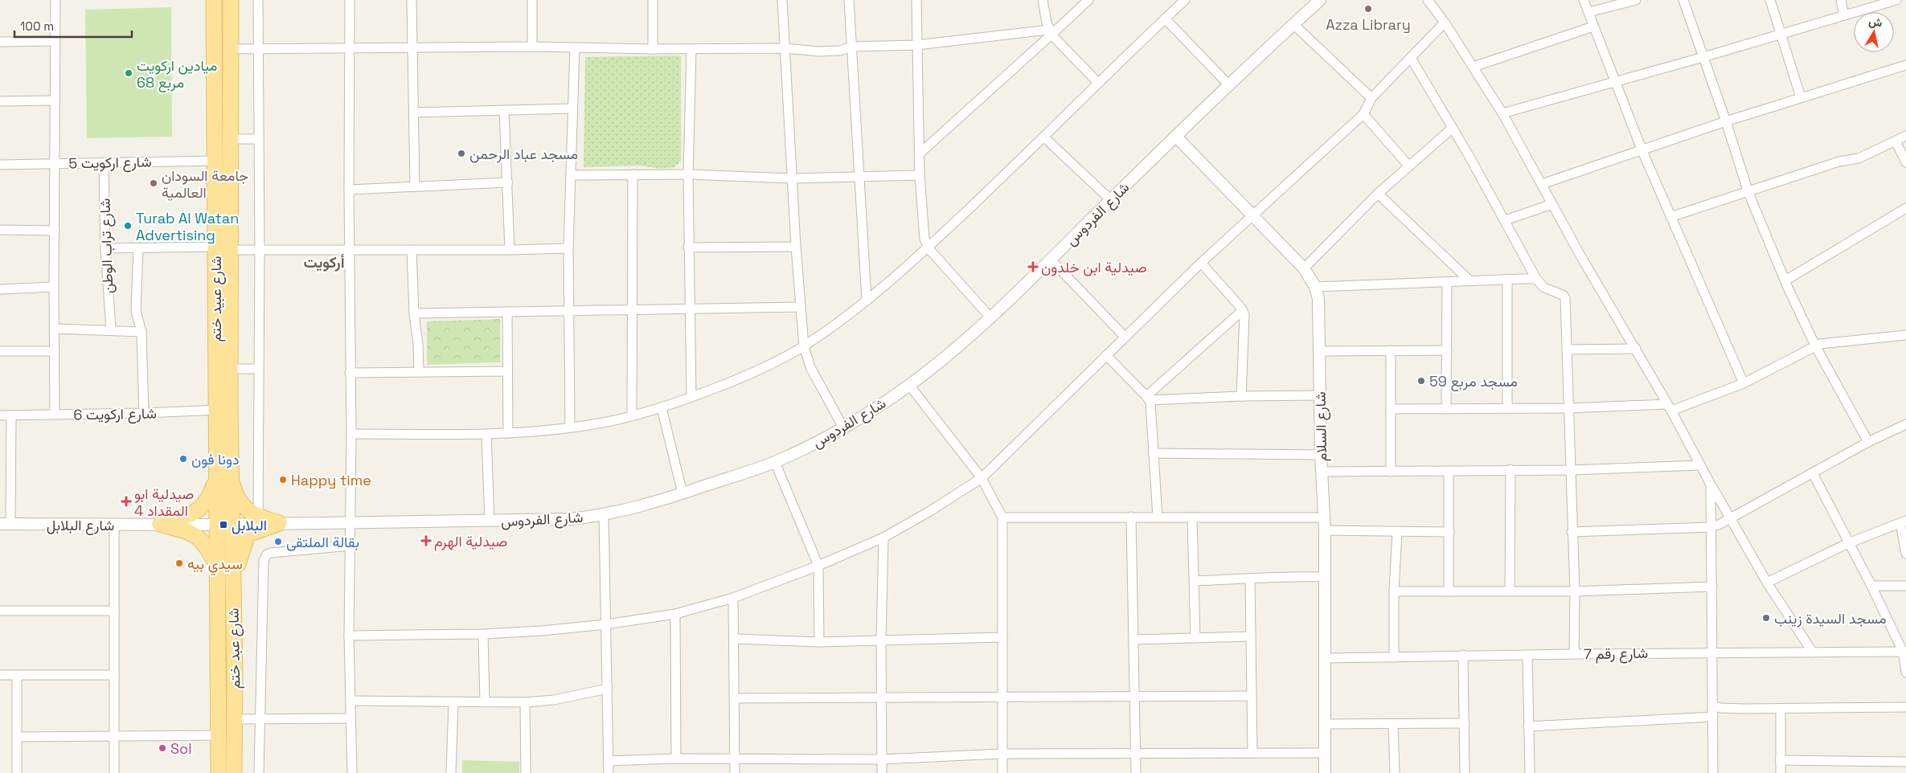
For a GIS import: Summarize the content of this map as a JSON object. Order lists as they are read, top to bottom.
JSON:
{
  "streets": {
    "main road": ["شارع عبيد ختم", "شارع عبد ختم"],
    "street": [
      "شارع اركويت 5",
      "شارع الفردوس",
      "شارع تراب الوطن",
      "شارع اركويت 6",
      "شارع السلام",
      "شارع البلابل",
      "شارع رقم 7"
    ]
  },
  "crossings": [
    ["شارع اركويت 5", "شارع تراب الوطن"],
    ["شارع اركويت 5", "شارع عبيد ختم"],
    ["شارع الفردوس", "شارع عبيد ختم"],
    ["شارع الفردوس", "شارع السلام"],
    ["شارع الفردوس", "شارع البلابل"],
    ["شارع الفردوس", "شارع عبد ختم"],
    ["شارع عبيد ختم", "شارع اركويت 6"],
    ["شارع عبيد ختم", "شارع البلابل"],
    ["شارع عبيد ختم", "شارع عبد ختم"],
    ["شارع السلام", "شارع رقم 7"],
    ["شارع البلابل", "شارع عبد ختم"]
  ],
  "districts": ["أركويت"],
  "places": {
    "other": [
      "Azza Library",
      "ميادين اركويت مربع 68",
      "مسجد عباد الرحمن",
      "جامعة السودان العالمية",
      "Turab Al Watan Advertising",
      "مسجد مربع 59",
      "دونا فون",
      "Happy time",
      "بقالة الملتقى",
      "سيدي بيه",
      "مسجد السيدة زينب",
      "Sol"
    ],
    "health": ["صيدلية ابن خلدون", "صيدلية ابو المقداد 4", "صيدلية الهرم"],
    "transit": ["البلابل"]
  },
  "scale_bar": "100 m",
  "north": "top"
}
